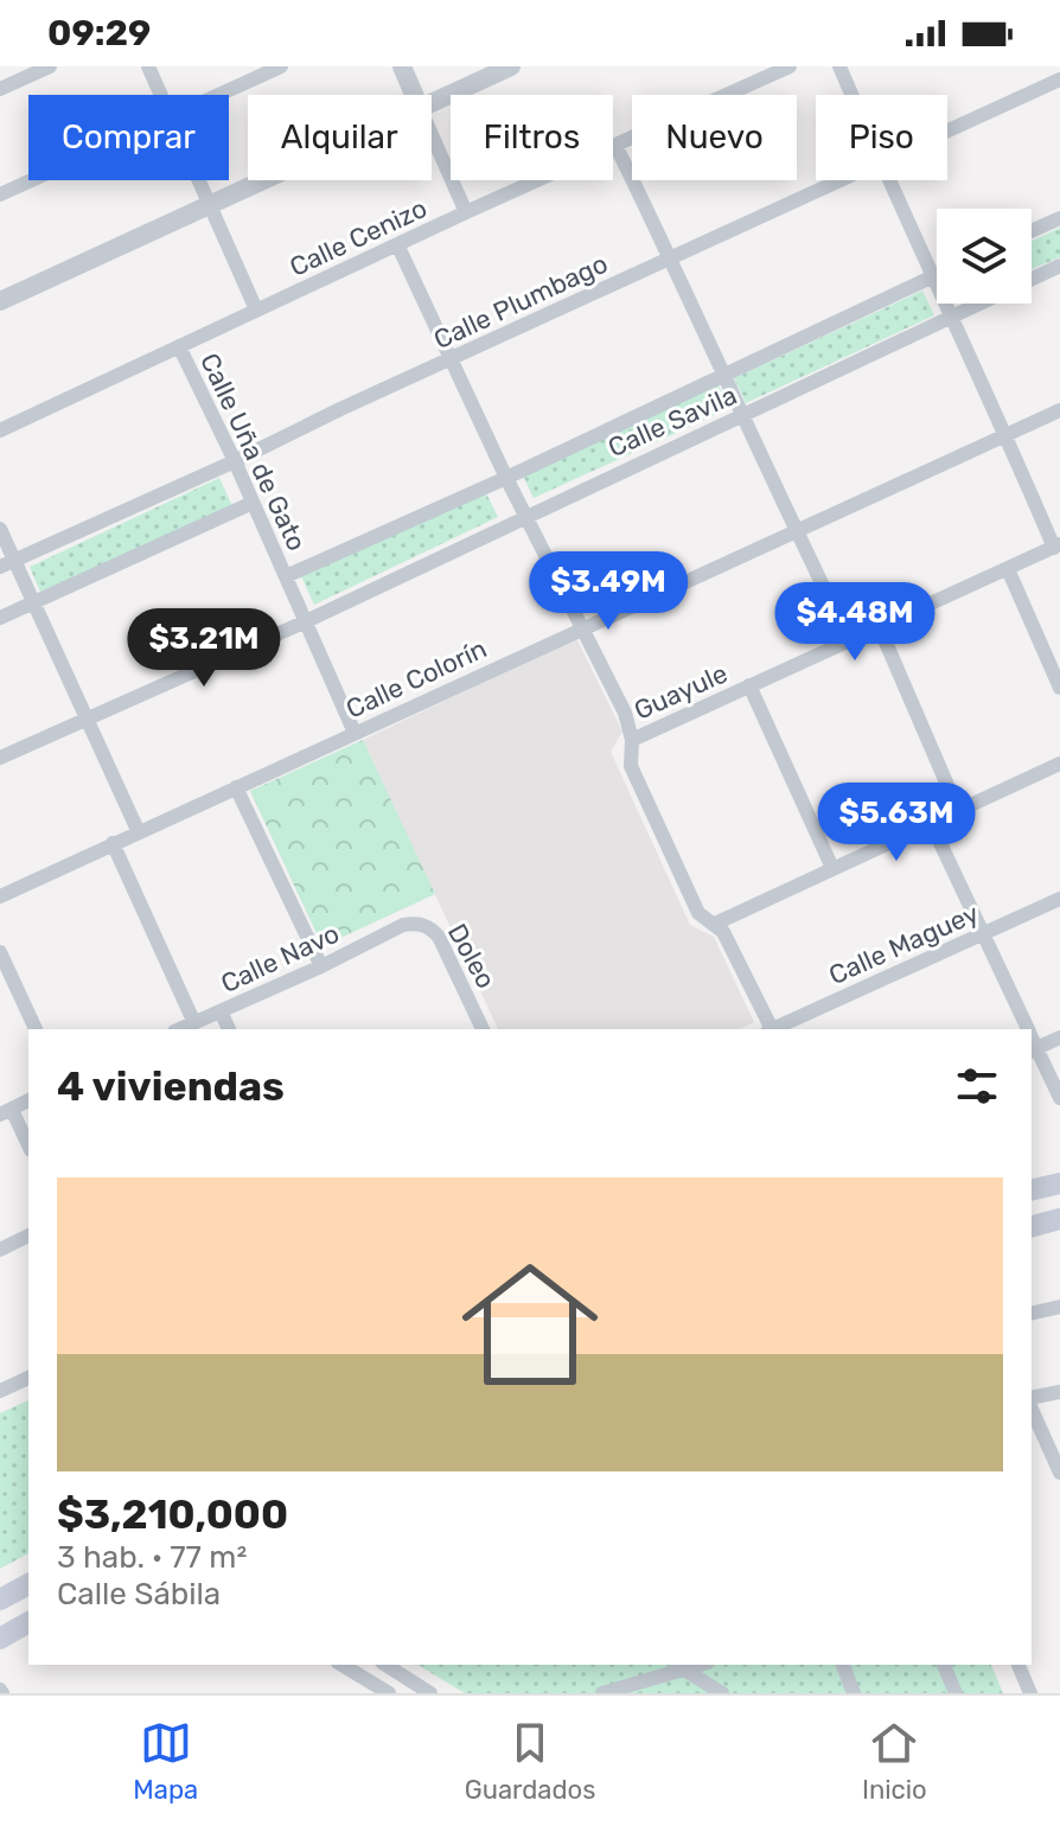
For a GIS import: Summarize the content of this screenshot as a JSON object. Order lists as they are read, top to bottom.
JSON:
{
  "streets": {
    "street": [
      "Calle Cenizo",
      "Calle Plumbago",
      "Calle Savila",
      "Calle Uña de Gato",
      "Calle Colorín",
      "Guayule",
      "Calle Maguey",
      "Doleo",
      "Calle Navo"
    ]
  },
  "crossings": [
    ["Calle Cenizo", "Calle Uña de Gato"],
    ["Calle Plumbago", "Calle Uña de Gato"],
    ["Calle Savila", "Calle Uña de Gato"],
    ["Calle Uña de Gato", "Calle Colorín"],
    ["Doleo", "Calle Navo"]
  ],
  "page": {
    "status": "09:29",
    "chip": [
      "Comprar",
      "Alquilar",
      "Filtros",
      "Nuevo",
      "Piso"
    ],
    "price": [
      "$3.49M",
      "$4.48M",
      "$3.21M",
      "$5.63M"
    ],
    "heading": "4 viviendas",
    "list": [
      {
        "name": "$3,210,000",
        "note": "3 hab. · 77 m² · Calle Sábila"
      }
    ],
    "tabs": ["Mapa", "Guardados", "Inicio"]
  }
}
